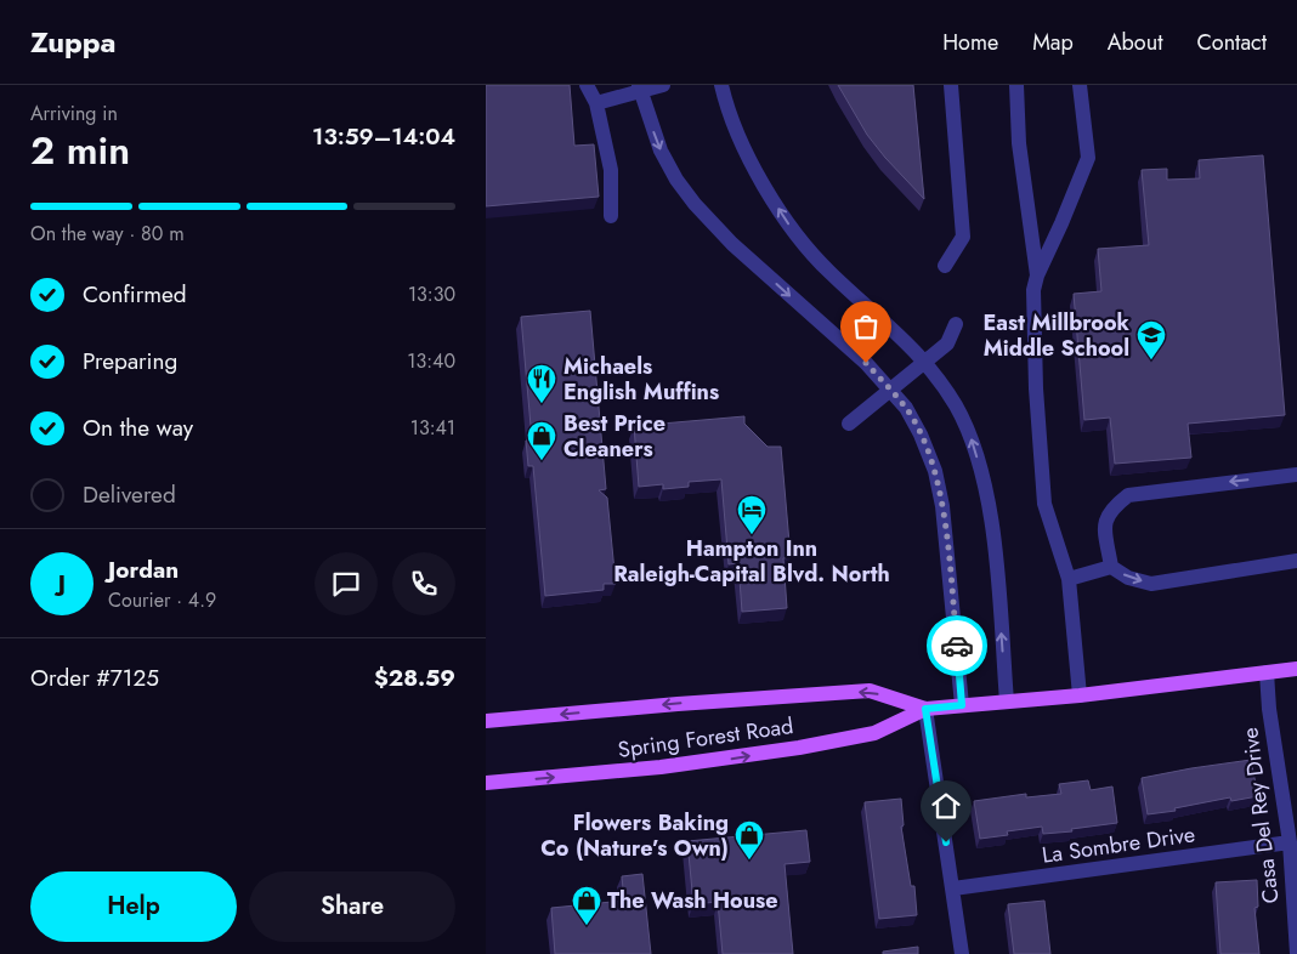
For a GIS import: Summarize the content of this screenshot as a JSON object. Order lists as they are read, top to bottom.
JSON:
{
  "streets": {
    "main road": ["Spring Forest Road"],
    "street": ["Casa Del Rey Drive", "La Sombre Drive"]
  },
  "crossings": [
    ["Spring Forest Road", "Casa Del Rey Drive"],
    ["Casa Del Rey Drive", "La Sombre Drive"]
  ],
  "places": {
    "school or university": ["East Millbrook Middle School"],
    "restaurant": ["Michaels English Muffins"],
    "shop": ["Best Price Cleaners", "Flowers Baking Co (Nature’s Own)", "The Wash House"],
    "hotel": ["Hampton Inn Raleigh-Capital Blvd. North"]
  },
  "page": {
    "header": "Zuppa",
    "nav": [
      "Home",
      "Map",
      "About",
      "Contact"
    ],
    "heading": ["2 min", "Arriving in", "13:59–14:04"],
    "panel": [
      "Jordan",
      "Courier · 4.9",
      "Order #7125",
      "$28.59"
    ],
    "bar": "On the way · 80 m",
    "list": [
      ["Confirmed", "13:30"],
      ["Preparing", "13:40"],
      ["On the way", "13:41"],
      "Delivered"
    ],
    "round": "J",
    "buttons": ["Help", "Share"]
  }
}
